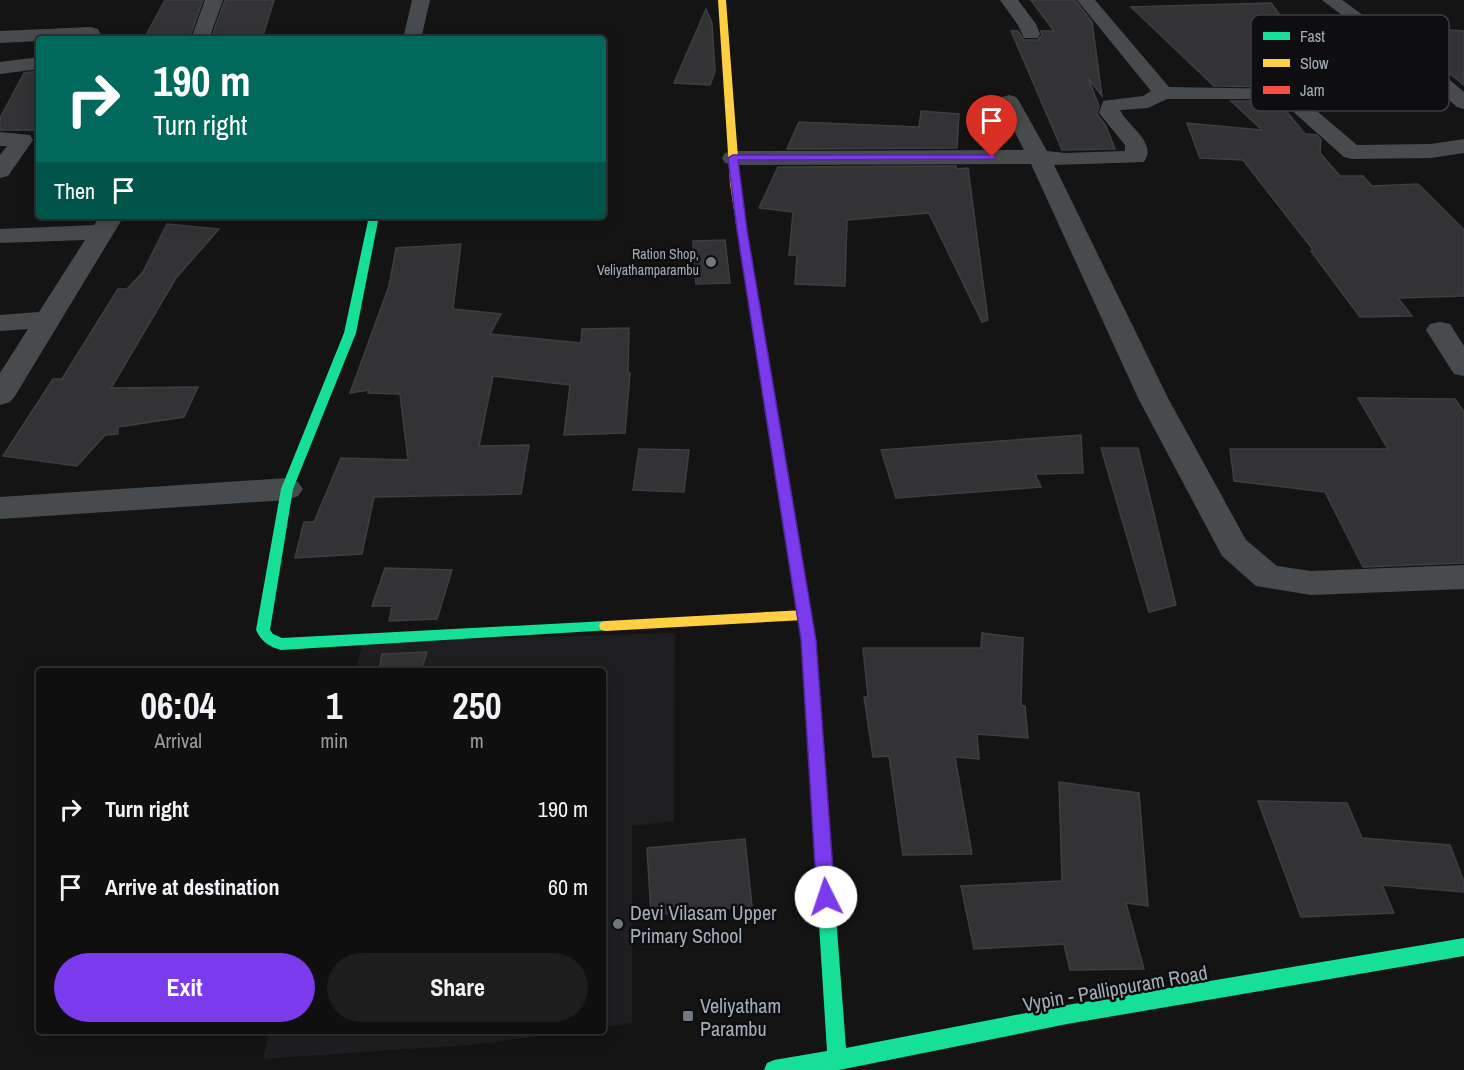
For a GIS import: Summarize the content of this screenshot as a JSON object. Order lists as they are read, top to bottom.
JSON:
{
  "streets": {
    "main road": ["Vypin - Pallippuram Road"]
  },
  "places": {
    "other": ["Ration Shop, Veliyathamparambu", "Devi Vilasam Upper Primary School"],
    "transit": ["Veliyatham Parambu"]
  },
  "legend": ["Fast", "Slow", "Jam"],
  "page": {
    "turn": ["190 m", "Turn right"],
    "then": "Then",
    "eta": [
      "06:04",
      "Arrival",
      "1",
      "min",
      "250",
      "m"
    ],
    "list": [
      {
        "name": "Turn right",
        "value": "190 m"
      },
      {
        "name": "Arrive at destination",
        "value": "60 m"
      }
    ],
    "buttons": ["Exit", "Share"]
  }
}
